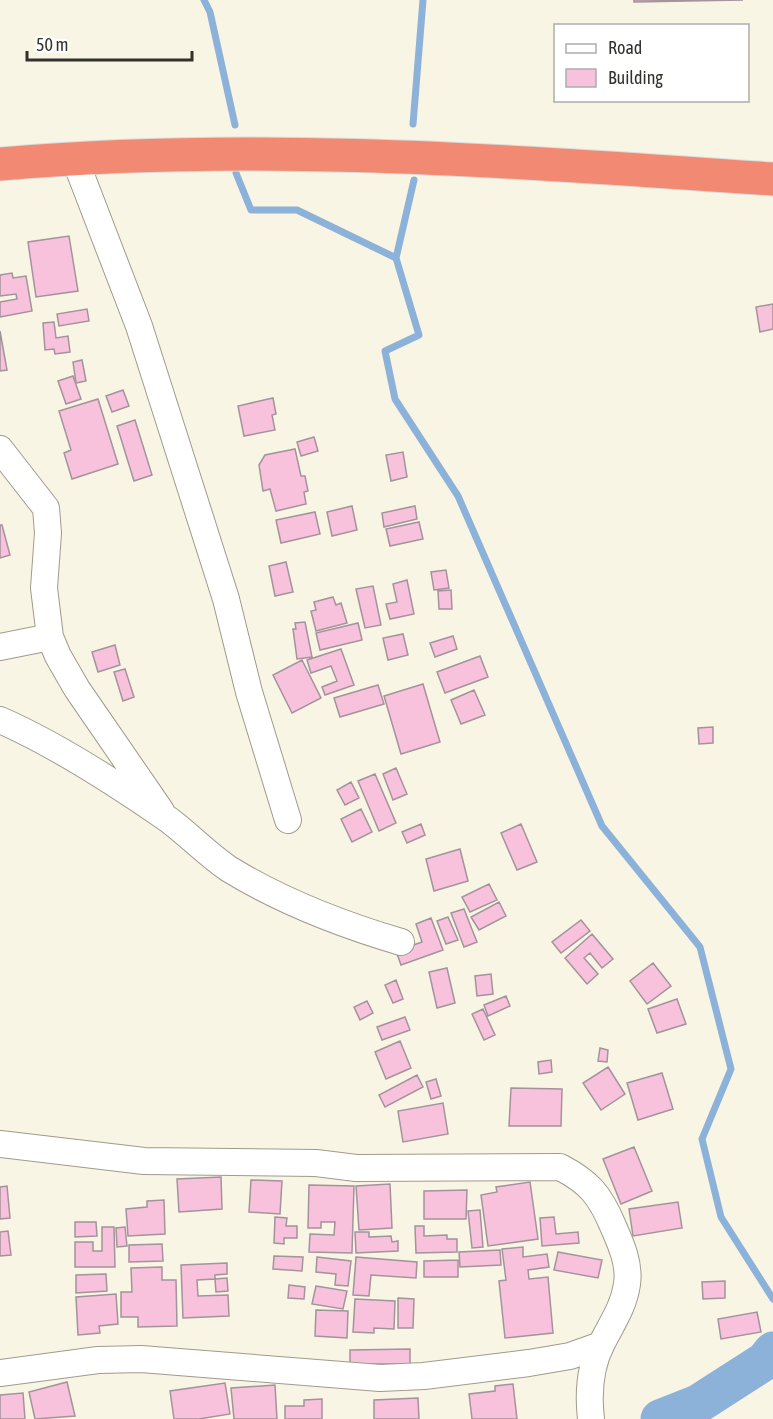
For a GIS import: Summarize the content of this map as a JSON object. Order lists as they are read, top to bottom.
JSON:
{
  "legend": ["Road", "Building"],
  "scale_bar": "50 m"
}
